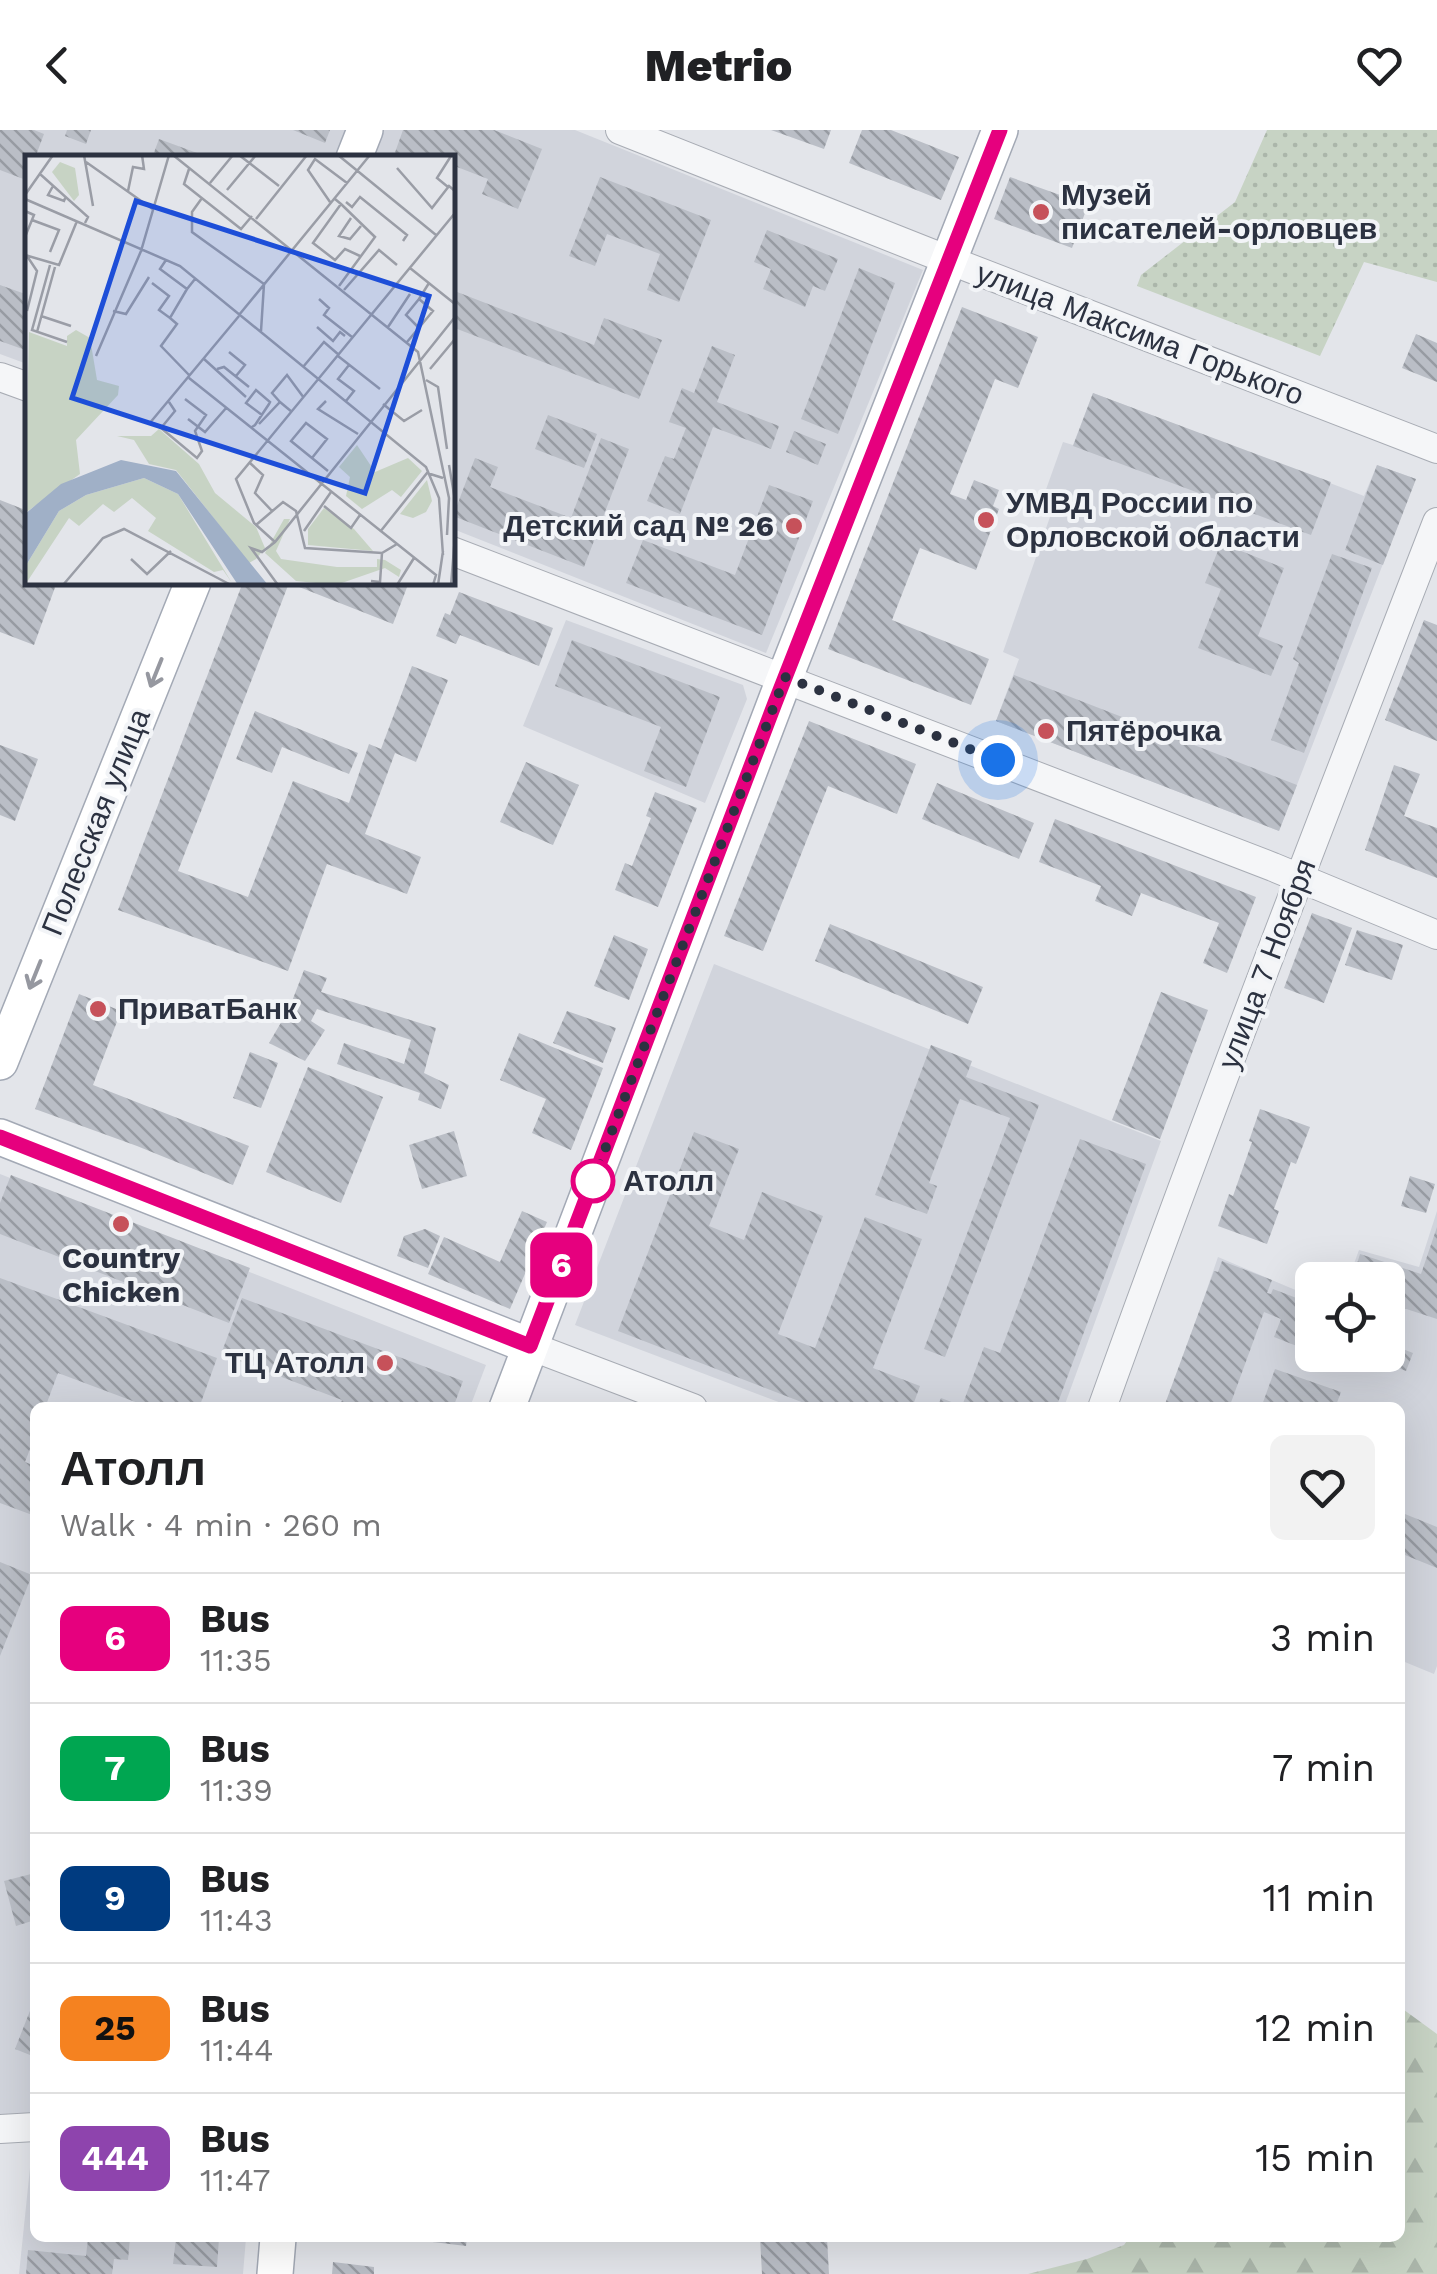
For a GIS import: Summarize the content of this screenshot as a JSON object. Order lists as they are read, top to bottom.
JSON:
{
  "streets": {
    "main road": ["Полесская улица"],
    "street": ["улица Максима Горького", "улица 7 Ноября"]
  },
  "one_way": ["Полесская улица"],
  "places": [
    "Музей писателей-орловцев",
    "УМВД России по Орловской области",
    "Детский сад № 26",
    "Пятёрочка",
    "ПриватБанк",
    "Атолл",
    "Country Chicken",
    "ТЦ Атолл"
  ],
  "lines": ["bus line 6"],
  "page": {
    "header": "Metrio",
    "on_map": "6",
    "heading": ["Атолл", "Walk · 4 min · 260 m"],
    "list": [
      {
        "mark": "6",
        "name": "Bus",
        "note": "11:35",
        "value": "3 min"
      },
      {
        "mark": "7",
        "name": "Bus",
        "note": "11:39",
        "value": "7 min"
      },
      {
        "mark": "9",
        "name": "Bus",
        "note": "11:43",
        "value": "11 min"
      },
      {
        "mark": "25",
        "name": "Bus",
        "note": "11:44",
        "value": "12 min"
      },
      {
        "mark": "444",
        "name": "Bus",
        "note": "11:47",
        "value": "15 min"
      }
    ]
  }
}
